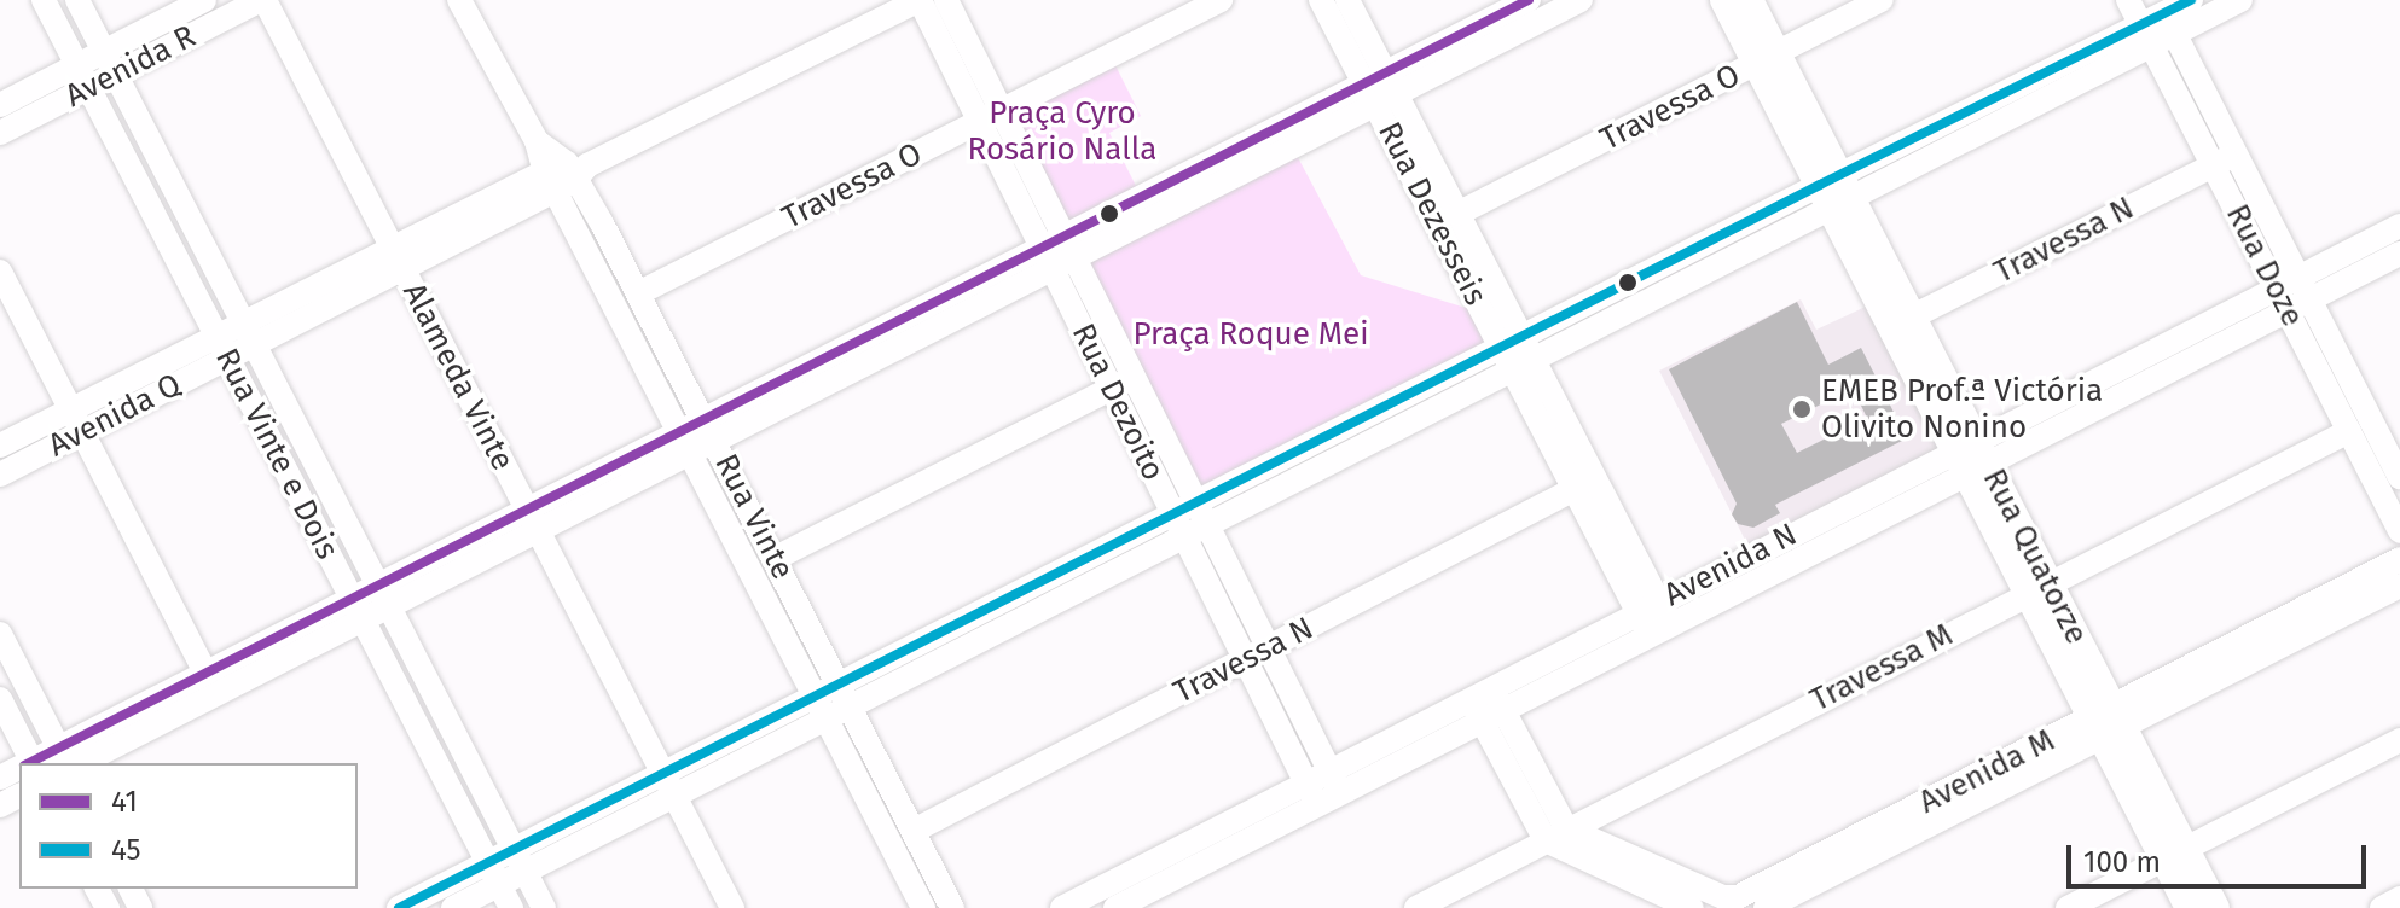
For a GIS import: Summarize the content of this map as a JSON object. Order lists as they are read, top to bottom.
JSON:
{
  "streets": {
    "street": [
      "Avenida R",
      "Travessa O",
      "Rua Dezesseis",
      "Travessa N",
      "Rua Doze",
      "Alameda Vinte",
      "Rua Dezoito",
      "Avenida Q",
      "Rua Vinte e Dois",
      "Rua Vinte",
      "Rua Quatorze",
      "Avenida N",
      "Travessa M",
      "Avenida M"
    ]
  },
  "crossings": [
    ["Avenida R", "Alameda Vinte"],
    ["Avenida R", "Rua Vinte e Dois"],
    ["Travessa O", "Rua Dezesseis"],
    ["Travessa O", "Rua Dezoito"],
    ["Travessa O", "Rua Vinte"],
    ["Travessa O", "Rua Quatorze"],
    ["Rua Dezesseis", "Travessa N"],
    ["Rua Dezesseis", "Avenida N"],
    ["Travessa N", "Rua Doze"],
    ["Travessa N", "Rua Dezoito"],
    ["Travessa N", "Rua Vinte"],
    ["Travessa N", "Rua Quatorze"],
    ["Rua Doze", "Avenida N"],
    ["Rua Doze", "Travessa M"],
    ["Alameda Vinte", "Avenida Q"],
    ["Rua Dezoito", "Avenida Q"],
    ["Rua Dezoito", "Avenida N"],
    ["Avenida Q", "Rua Vinte e Dois"],
    ["Avenida Q", "Rua Vinte"],
    ["Rua Quatorze", "Avenida N"],
    ["Rua Quatorze", "Travessa M"],
    ["Rua Quatorze", "Avenida M"],
    ["Travessa M", "Avenida M"]
  ],
  "parks": ["Praça Cyro Rosário Nalla", "Praça Roque Mei"],
  "places": ["EMEB Prof.ª Victória Olivito Nonino"],
  "lines": ["transit line 41", "transit line 45"],
  "legend": ["41", "45"],
  "scale_bar": "100 m"
}
